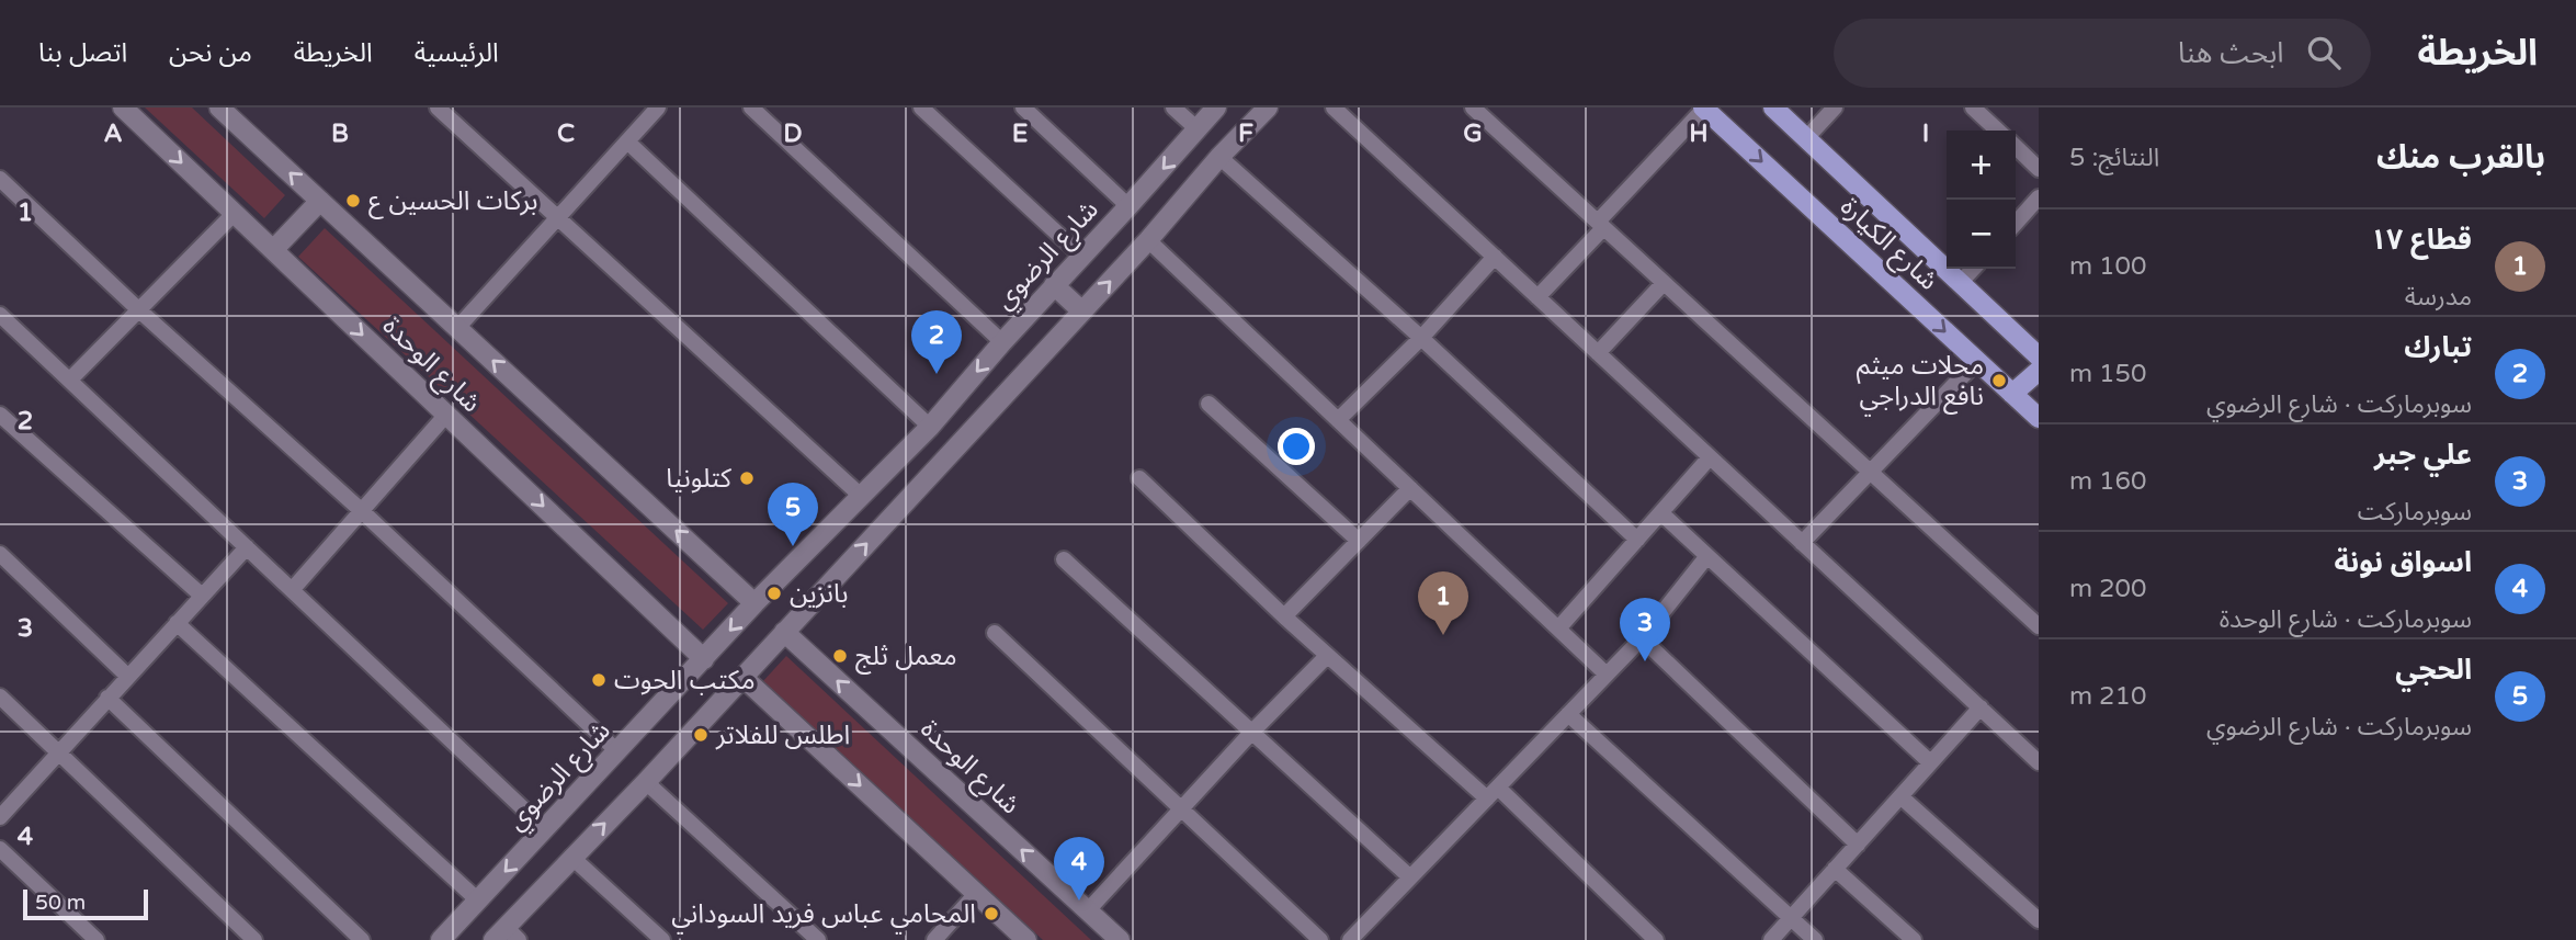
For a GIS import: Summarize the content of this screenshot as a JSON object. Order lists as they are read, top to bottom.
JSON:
{
  "streets": {
    "main road": ["شارع الكيارة"],
    "street": ["شارع الرضوي", "شارع الوحدة"]
  },
  "crossings": [
    ["شارع الرضوي", "شارع الوحدة"]
  ],
  "places": [
    "بركات الحسين ع",
    "محلات ميثم نافع الدراجي",
    "كتلونيا",
    "بانزين",
    "معمل ثلج",
    "مكتب الحوت",
    "اطلس للفلاتر",
    "المحامي عباس فريد السوداني"
  ],
  "scale_bar": "50 m",
  "page": {
    "header": "الخريطة",
    "search": "ابحث هنا",
    "nav": [
      "الرئيسية",
      "الخريطة",
      "من نحن",
      "اتصل بنا"
    ],
    "heading": ["بالقرب منك", "النتائج: 5"],
    "map_buttons": ["+", "−"],
    "list": [
      {
        "mark": "1",
        "name": "قطاع ١٧",
        "note": "مدرسة",
        "value": "100 m"
      },
      {
        "mark": "2",
        "name": "تبارك",
        "note": "سوبرماركت · شارع الرضوي",
        "value": "150 m"
      },
      {
        "mark": "3",
        "name": "علي جبر",
        "note": "سوبرماركت",
        "value": "160 m"
      },
      {
        "mark": "4",
        "name": "اسواق نونة",
        "note": "سوبرماركت · شارع الوحدة",
        "value": "200 m"
      },
      {
        "mark": "5",
        "name": "الحجي",
        "note": "سوبرماركت · شارع الرضوي",
        "value": "210 m"
      }
    ],
    "pins": [
      "2",
      "5",
      "1",
      "3",
      "4"
    ],
    "scale": "50 m"
  },
  "grid": {
    "columns": [
      "A",
      "B",
      "C",
      "D",
      "E",
      "F",
      "G",
      "H",
      "I"
    ],
    "rows": [
      "1",
      "2",
      "3",
      "4"
    ]
  }
}
